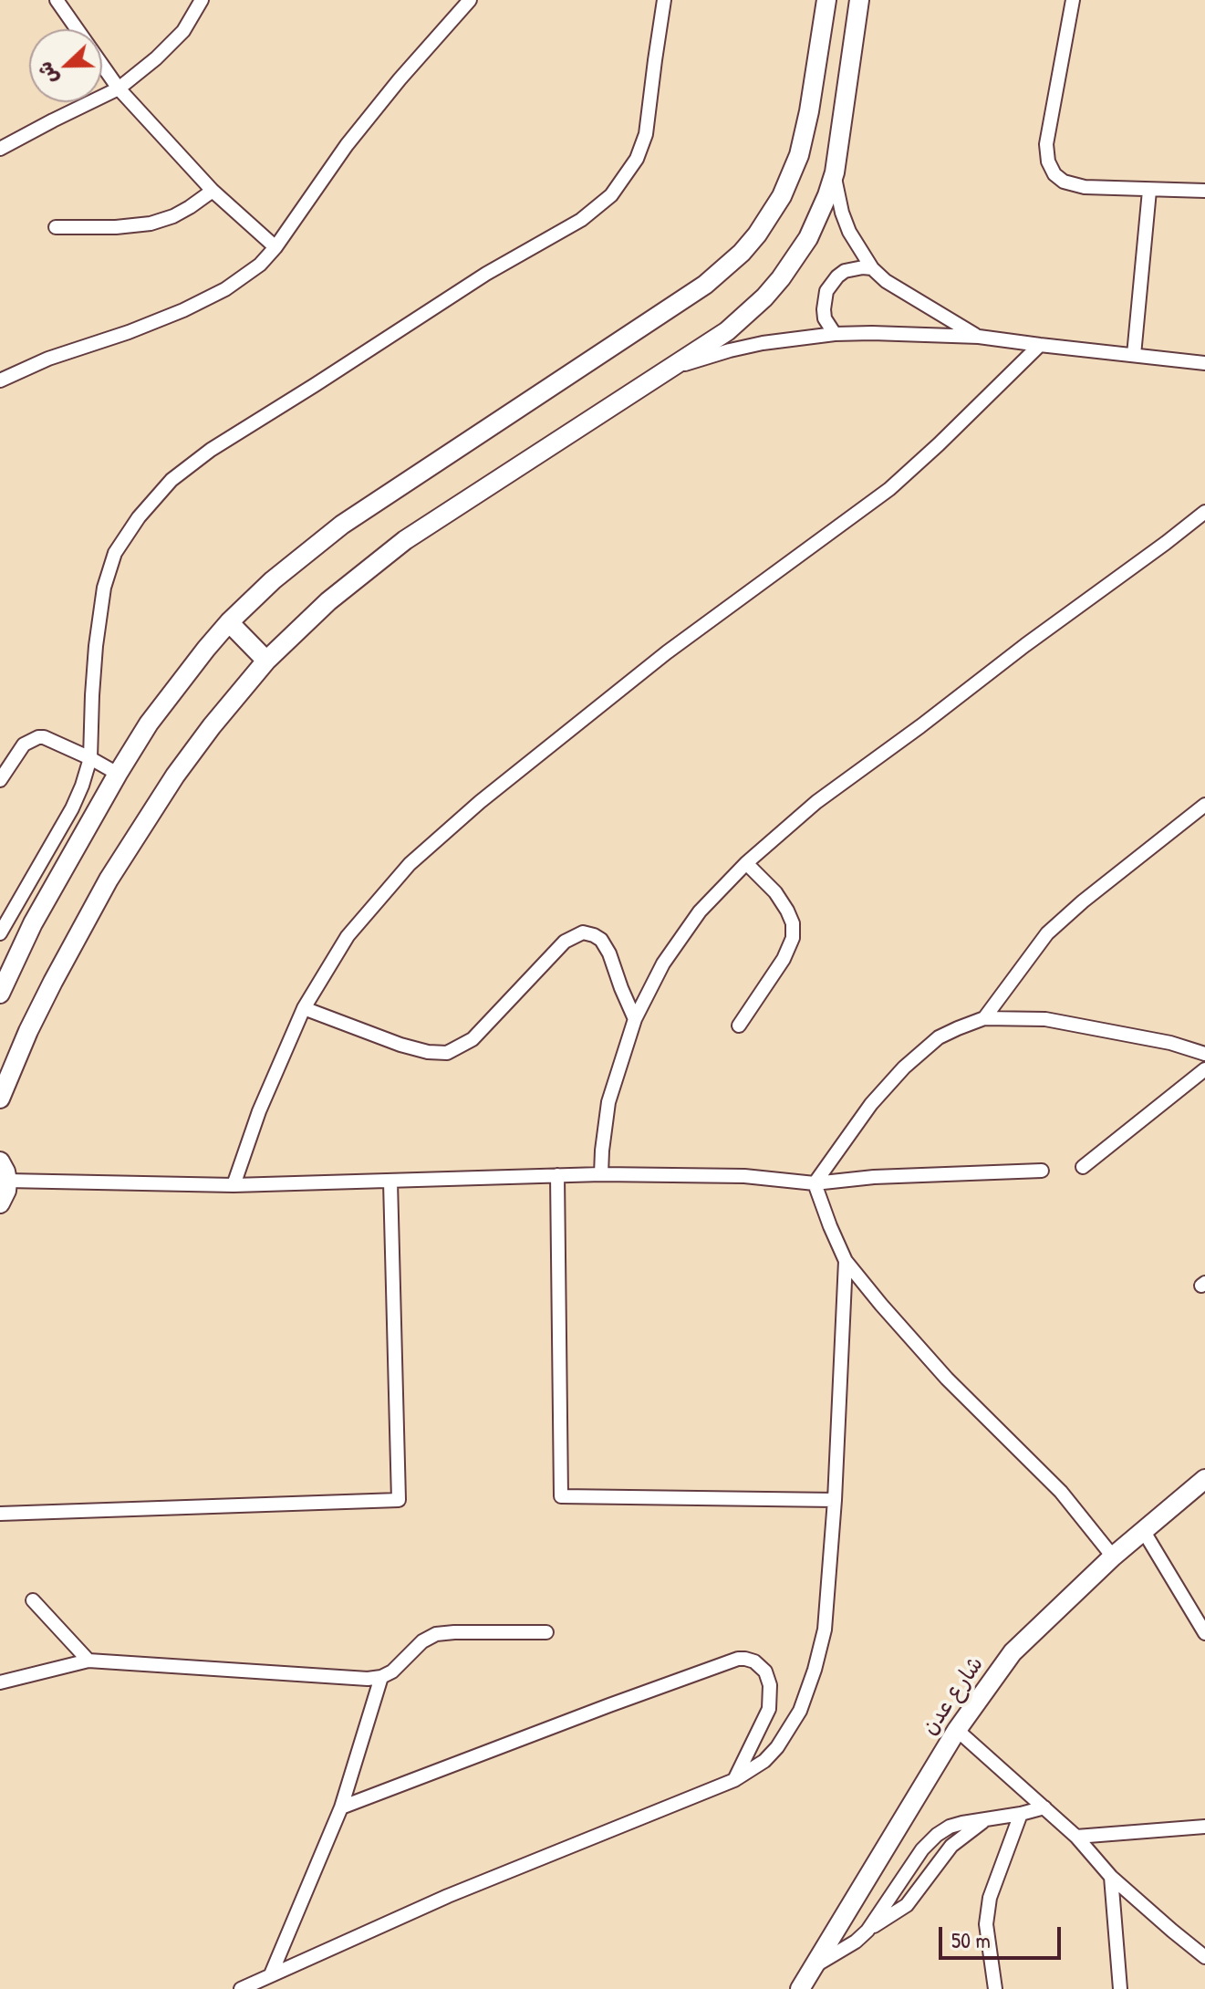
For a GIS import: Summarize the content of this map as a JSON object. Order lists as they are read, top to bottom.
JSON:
{
  "streets": {
    "street": ["شارع عدن"]
  },
  "scale_bar": "50 m",
  "north": "left"
}
